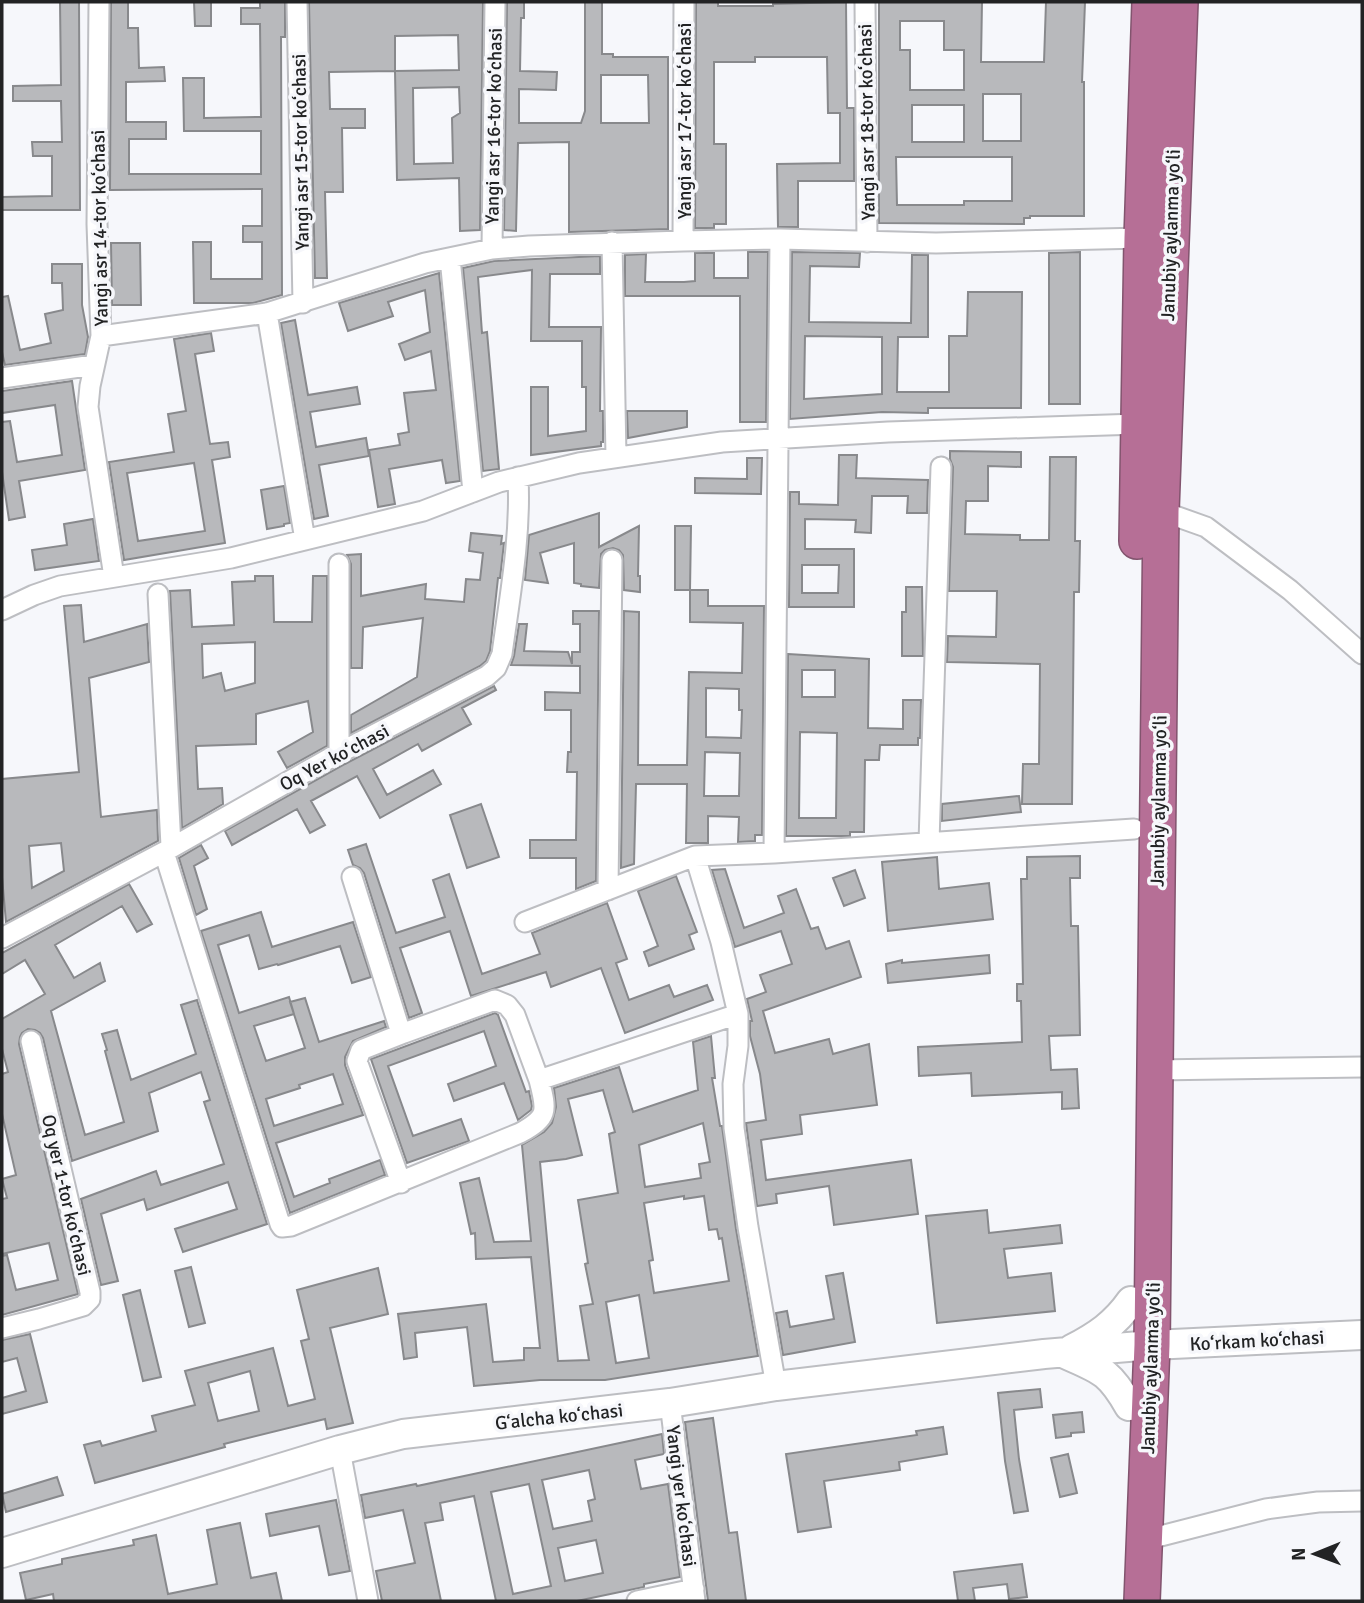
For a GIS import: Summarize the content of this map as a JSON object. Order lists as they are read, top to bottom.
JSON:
{
  "streets": {
    "highway": ["Janubiy aylanma yoʻli"],
    "street": [
      "Yangi asr 17-tor koʻchasi",
      "Yangi asr 18-tor koʻchasi",
      "Yangi asr 16-tor koʻchasi",
      "Yangi asr 15-tor koʻchasi",
      "Yangi asr 14-tor koʻchasi",
      "Oq Yer koʻchasi",
      "Oq yer 1-tor koʻchasi",
      "Ko‘rkam ko‘chasi",
      "Gʻalcha koʻchasi",
      "Yangi yer koʻchasi"
    ]
  },
  "crossings": [
    ["Janubiy aylanma yoʻli", "Ko‘rkam ko‘chasi"],
    ["Janubiy aylanma yoʻli", "Gʻalcha koʻchasi"],
    ["Ko‘rkam ko‘chasi", "Gʻalcha koʻchasi"],
    ["Gʻalcha koʻchasi", "Yangi yer koʻchasi"]
  ],
  "north": "left"
}
